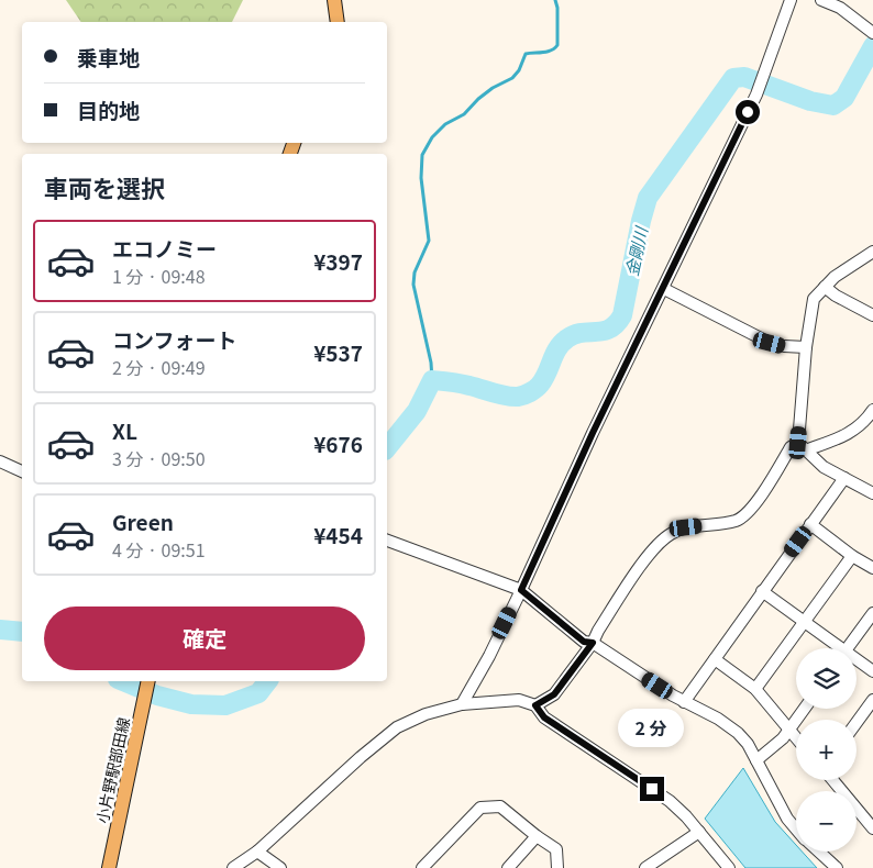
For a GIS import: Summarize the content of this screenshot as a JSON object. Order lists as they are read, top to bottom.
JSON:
{
  "streets": {
    "main road": ["小片野駅部田線"]
  },
  "water": ["金剛川"],
  "page": {
    "banner": ["乗車地", "目的地"],
    "heading": "車両を選択",
    "list": [
      {
        "name": "エコノミー",
        "note": "1 分 · 09:48",
        "value": "¥397"
      },
      {
        "name": "コンフォート",
        "note": "2 分 · 09:49",
        "value": "¥537"
      },
      {
        "name": "XL",
        "note": "3 分 · 09:50",
        "value": "¥676"
      },
      {
        "name": "Green",
        "note": "4 分 · 09:51",
        "value": "¥454"
      }
    ],
    "buttons": "確定",
    "map_buttons": ["+", "−"],
    "bubble": "2 分"
  }
}
